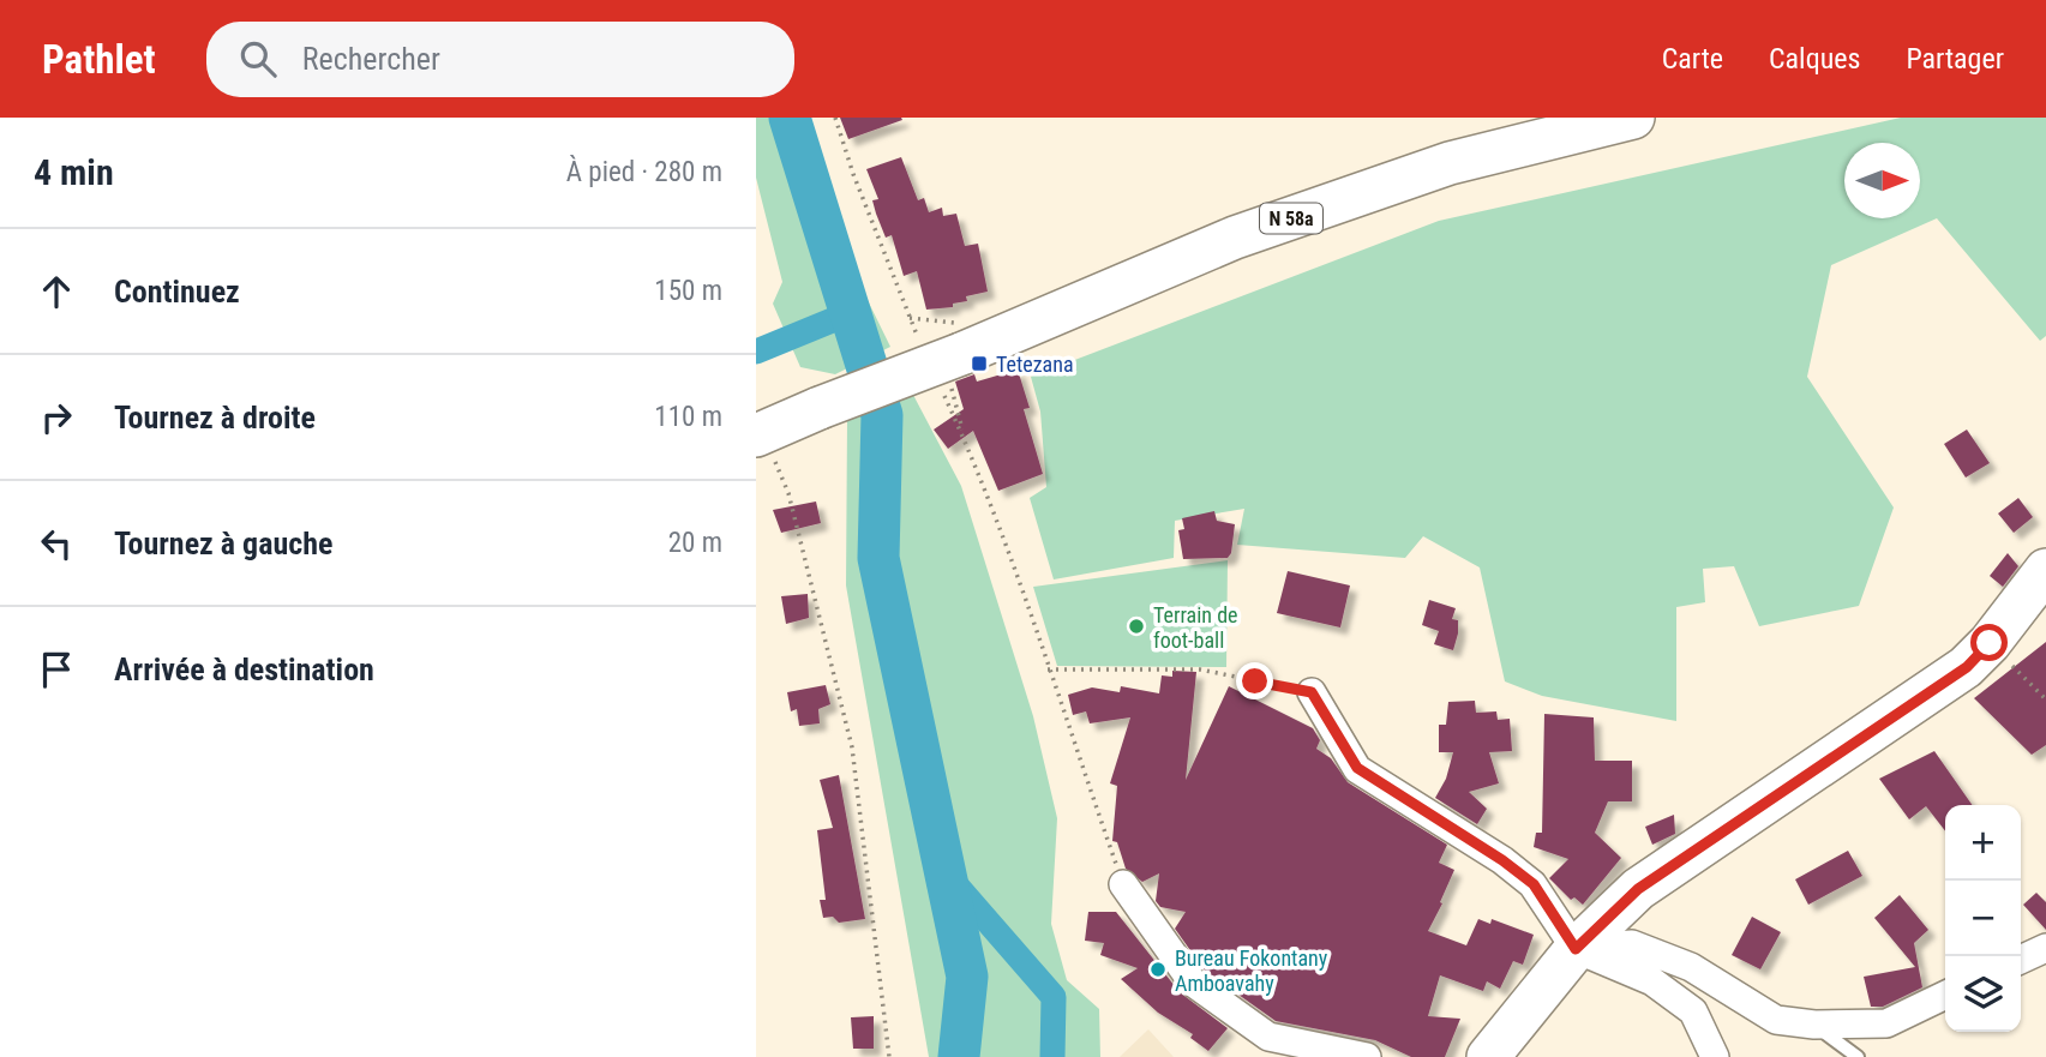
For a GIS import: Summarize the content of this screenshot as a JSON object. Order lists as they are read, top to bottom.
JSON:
{
  "streets": {
    "main road": ["N 58a"]
  },
  "places": {
    "transit": ["Tetezana"],
    "other": ["Terrain de foot-ball", "Bureau Fokontany Amboavahy"]
  },
  "north": "right",
  "page": {
    "header": "Pathlet",
    "search": "Rechercher",
    "nav": ["Carte", "Calques", "Partager"],
    "heading": ["4 min", "À pied · 280 m"],
    "list": [
      ["Continuez", "150 m"],
      ["Tournez à droite", "110 m"],
      ["Tournez à gauche", "20 m"],
      "Arrivée à destination"
    ],
    "map_buttons": ["+", "−"]
  }
}
